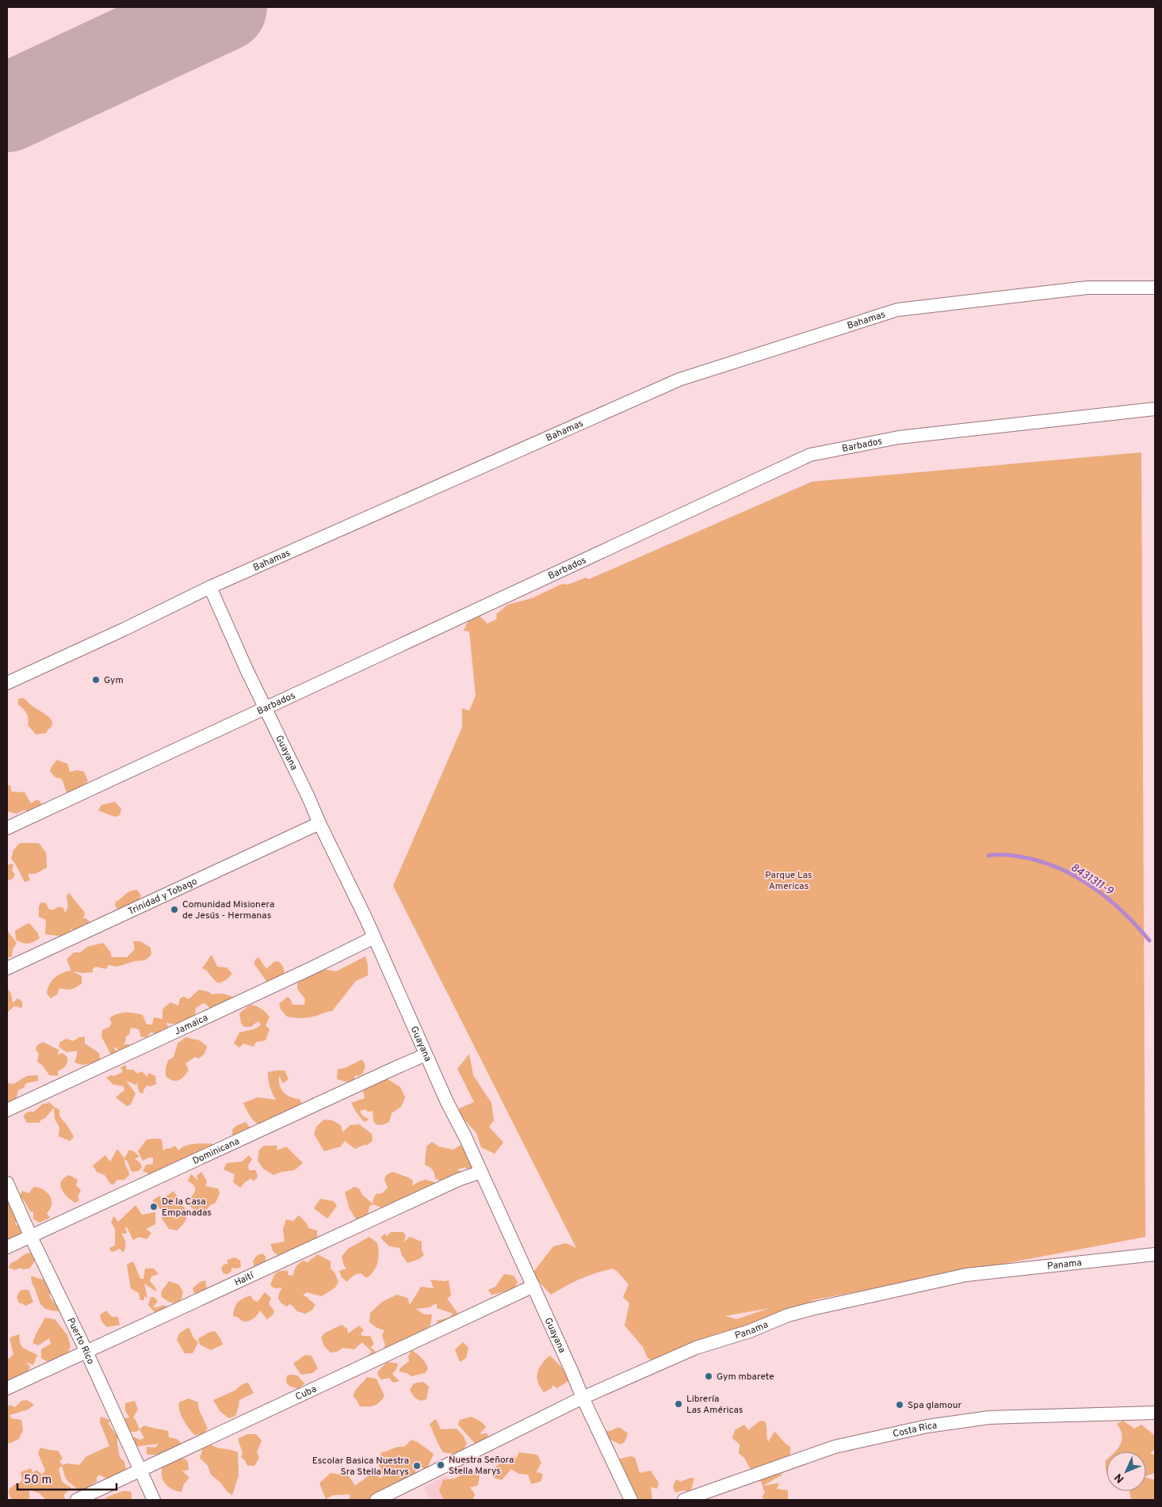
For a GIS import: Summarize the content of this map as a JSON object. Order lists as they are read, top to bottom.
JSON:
{
  "streets": {
    "street": [
      "Bahamas",
      "Barbados",
      "Guayana",
      "Trinidad y Tobago",
      "Jamaica",
      "Dominicana",
      "Panama",
      "Haití",
      "Puerto Rico",
      "Cuba",
      "Costa Rica"
    ]
  },
  "crossings": [
    ["Bahamas", "Guayana"],
    ["Barbados", "Guayana"],
    ["Guayana", "Trinidad y Tobago"],
    ["Guayana", "Jamaica"],
    ["Guayana", "Dominicana"],
    ["Guayana", "Panama"],
    ["Guayana", "Haití"],
    ["Guayana", "Cuba"],
    ["Dominicana", "Puerto Rico"],
    ["Haití", "Puerto Rico"],
    ["Puerto Rico", "Cuba"]
  ],
  "water": ["8431311-9"],
  "parks": ["Parque Las Americas"],
  "places": [
    "Gym",
    "Comunidad Misionera de Jesús - Hermanas",
    "De la Casa Empanadas",
    "Gym mbarete",
    "Librería Las Américas",
    "Spa glamour",
    "Nuestra Señora Stella Marys",
    "Escolar Basica Nuestra Sra Stella Marys"
  ],
  "scale_bar": "50 m",
  "north": "bottom left"
}
